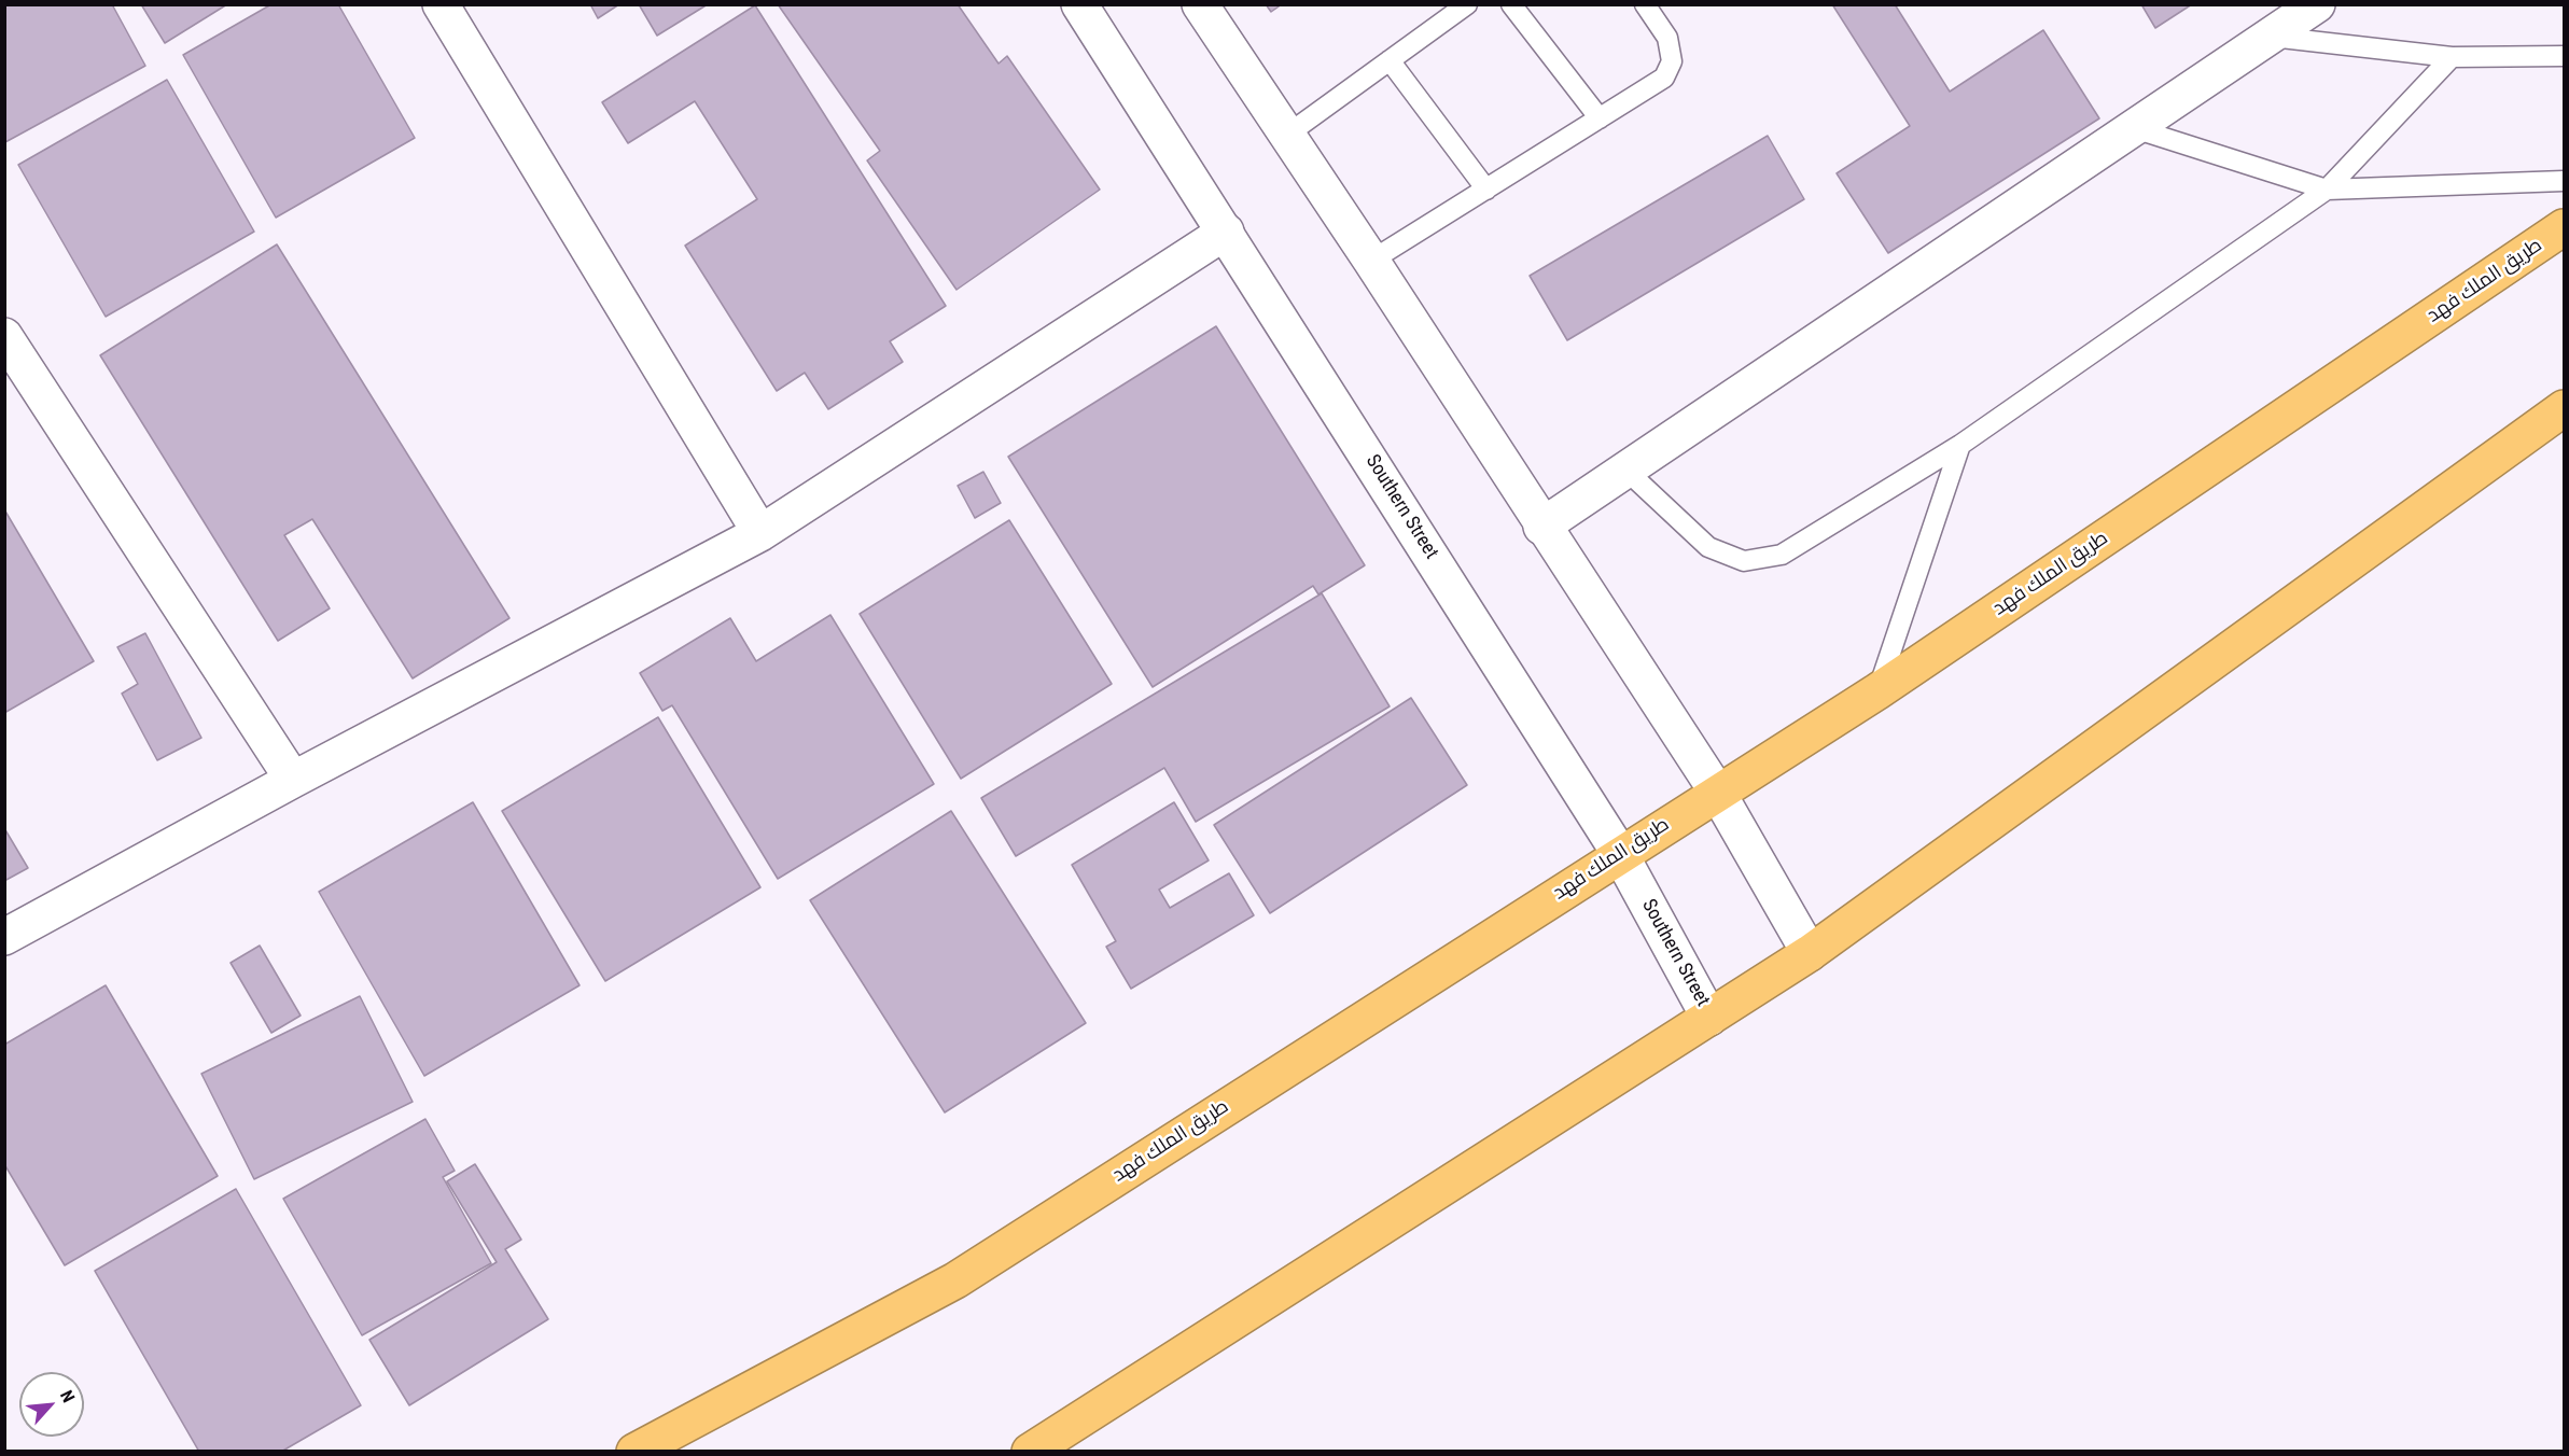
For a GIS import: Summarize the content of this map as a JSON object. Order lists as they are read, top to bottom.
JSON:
{
  "streets": {
    "highway": ["طريق الملك فهد"],
    "street": ["Southern Street"]
  },
  "crossings": [
    ["طريق الملك فهد", "Southern Street"]
  ],
  "north": "top right"
}
